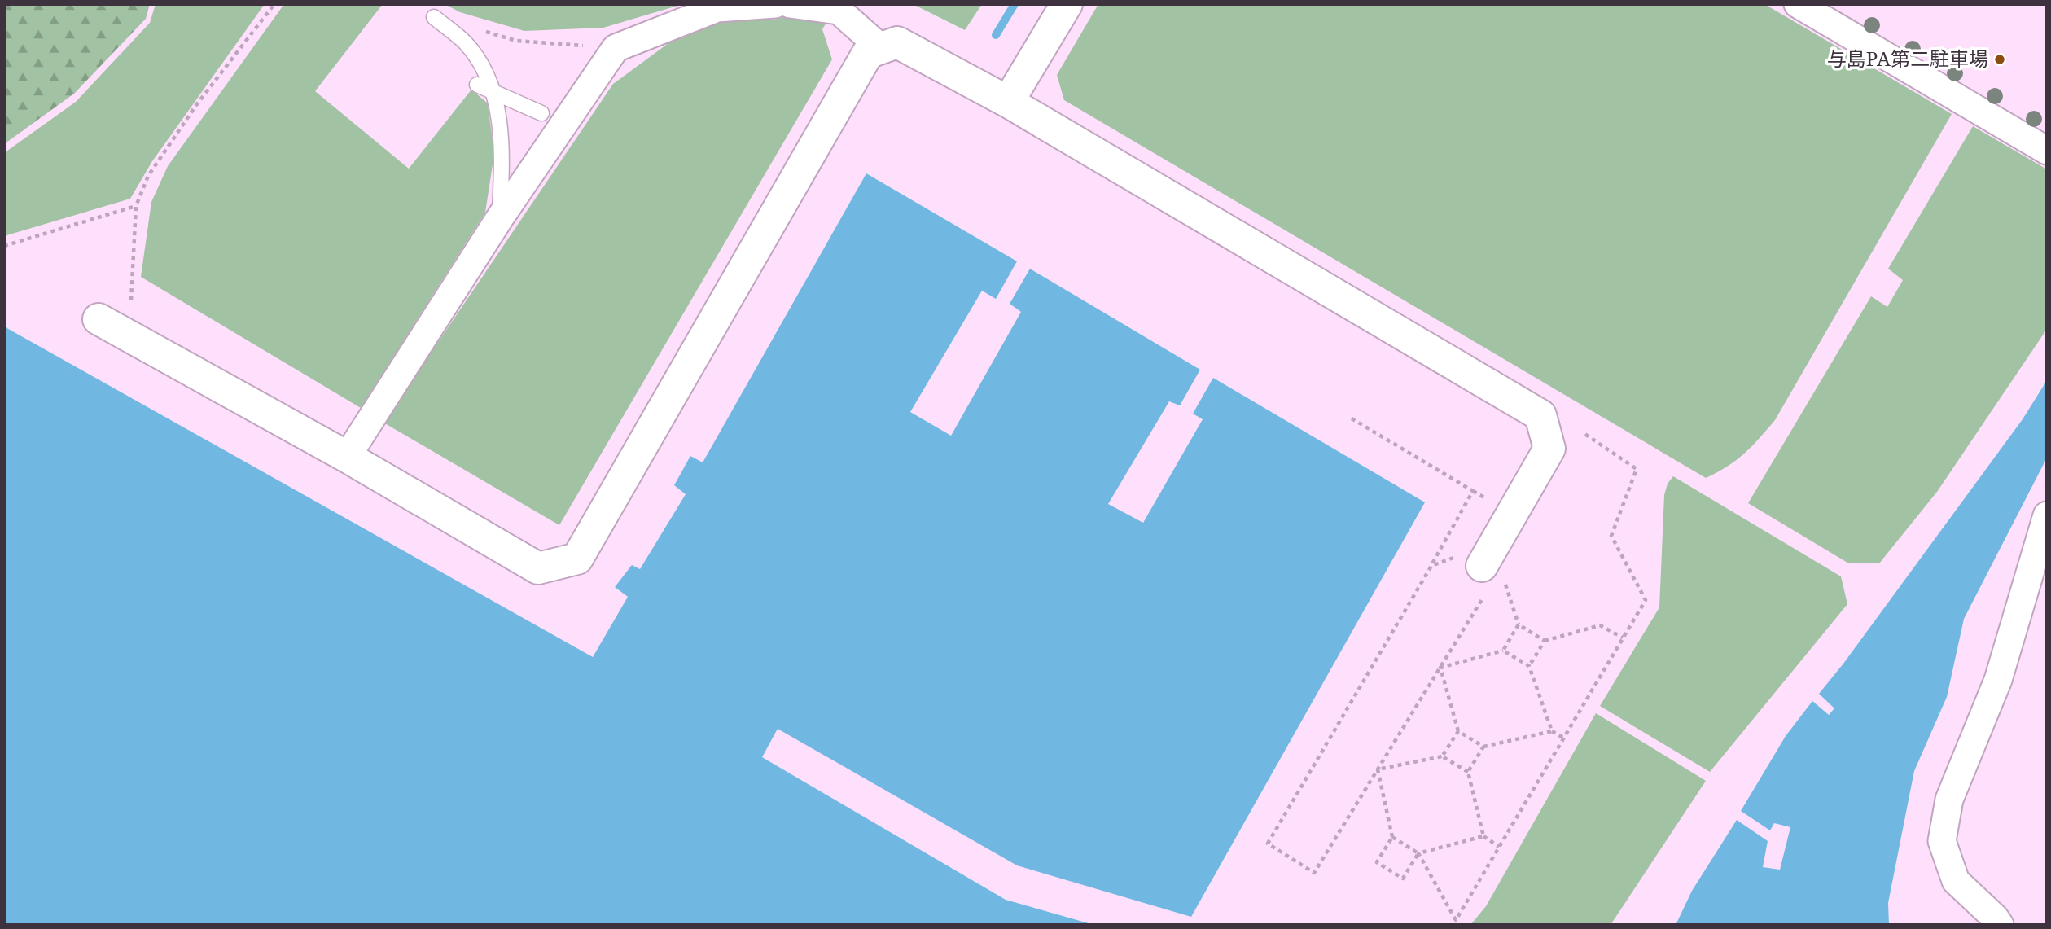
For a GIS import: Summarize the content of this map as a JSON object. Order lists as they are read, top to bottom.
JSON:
{
  "places": ["与島PA第二駐車場"]
}
